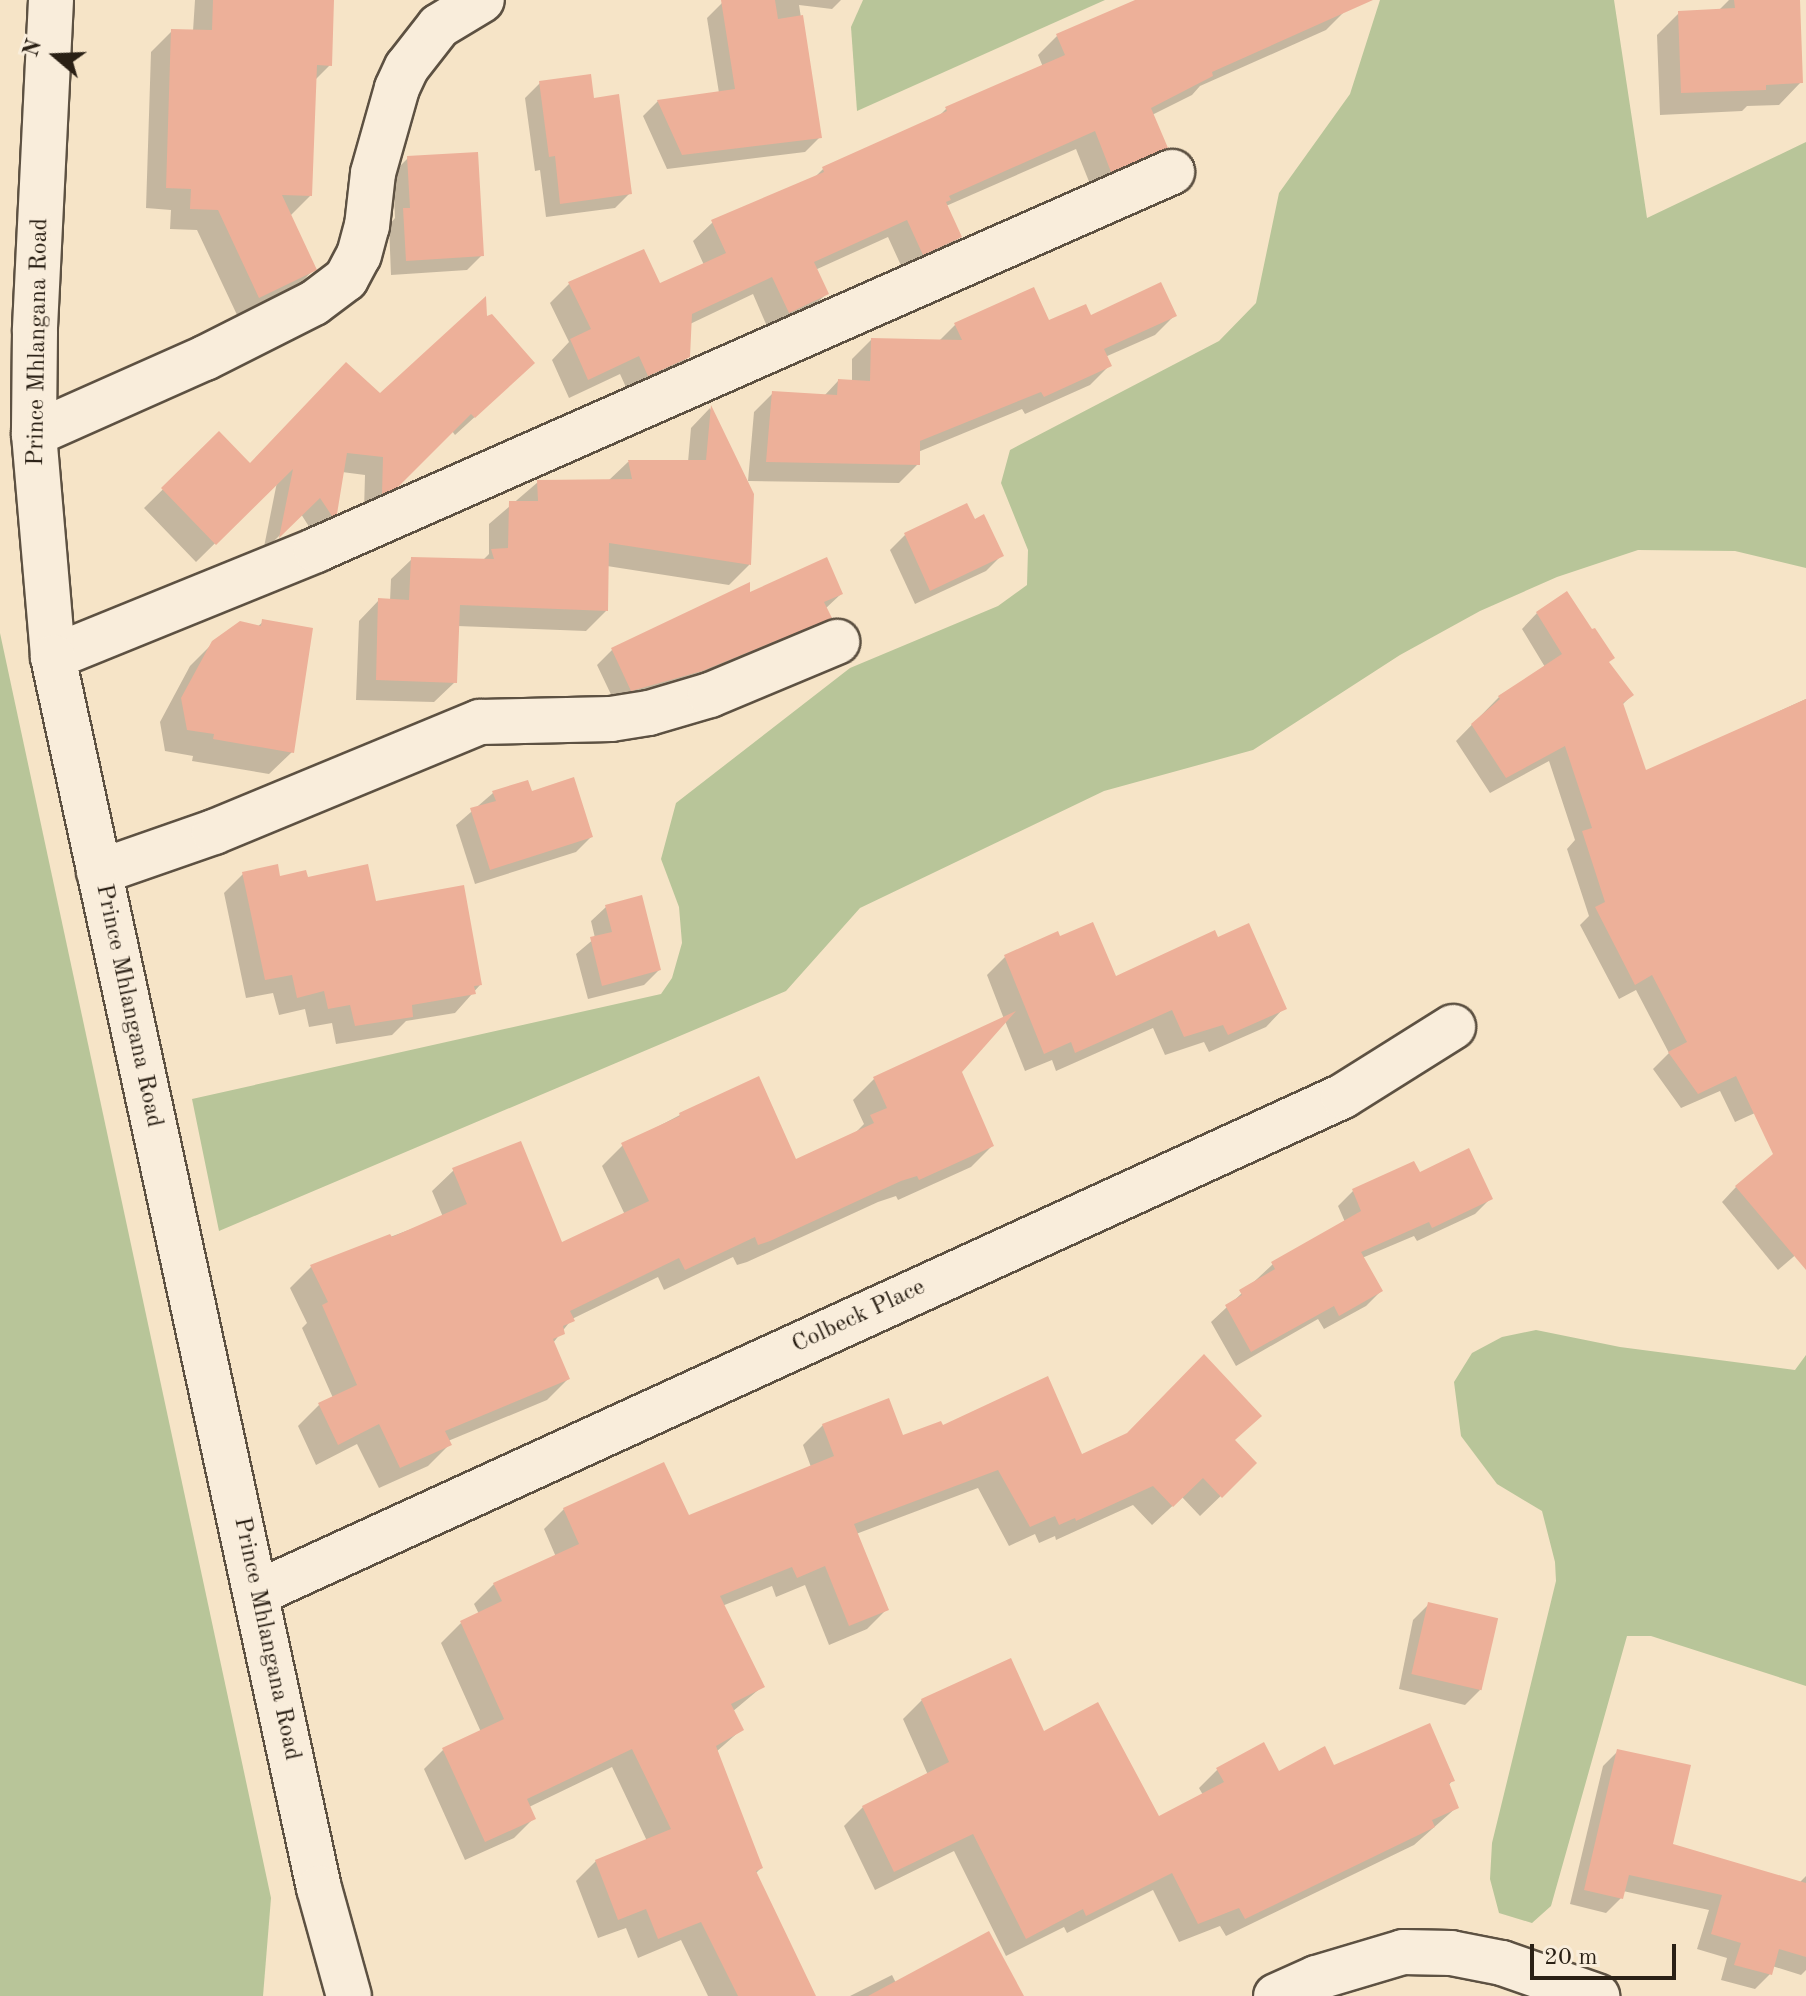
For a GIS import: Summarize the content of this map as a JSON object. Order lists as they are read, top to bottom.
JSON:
{
  "streets": {
    "street": ["Prince Mhlangana Road", "Colbeck Place"]
  },
  "crossings": [
    ["Prince Mhlangana Road", "Colbeck Place"]
  ],
  "scale_bar": "20 m",
  "north": "left"
}
